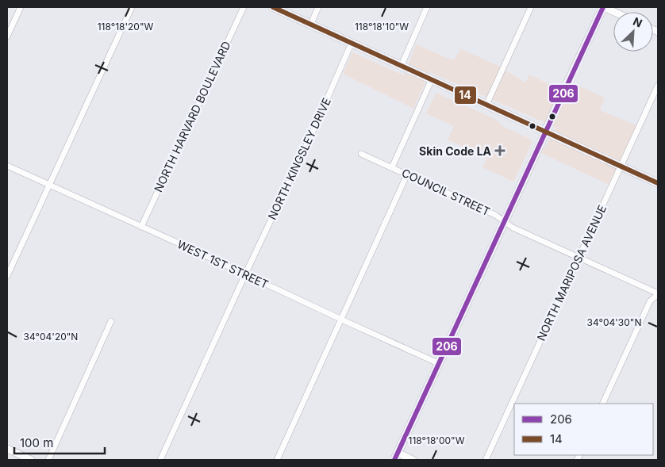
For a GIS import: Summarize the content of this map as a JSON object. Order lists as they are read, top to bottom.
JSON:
{
  "streets": {
    "street": [
      "NORTH HARVARD BOULEVARD",
      "NORTH KINGSLEY DRIVE",
      "COUNCIL STREET",
      "WEST 1ST STREET",
      "NORTH MARIPOSA AVENUE"
    ]
  },
  "crossings": [
    ["NORTH HARVARD BOULEVARD", "WEST 1ST STREET"],
    ["NORTH KINGSLEY DRIVE", "WEST 1ST STREET"],
    ["COUNCIL STREET", "NORTH MARIPOSA AVENUE"]
  ],
  "places": {
    "health": ["Skin Code LA"]
  },
  "lines": ["transit line 206", "transit line 14"],
  "legend": ["206", "14"],
  "scale_bar": "100 m",
  "north": "top right",
  "coordinates": [
    "118°18'20\"W",
    "118°18'10\"W",
    "34°04'30\"N",
    "34°04'20\"N",
    "118°18'00\"W"
  ]
}
